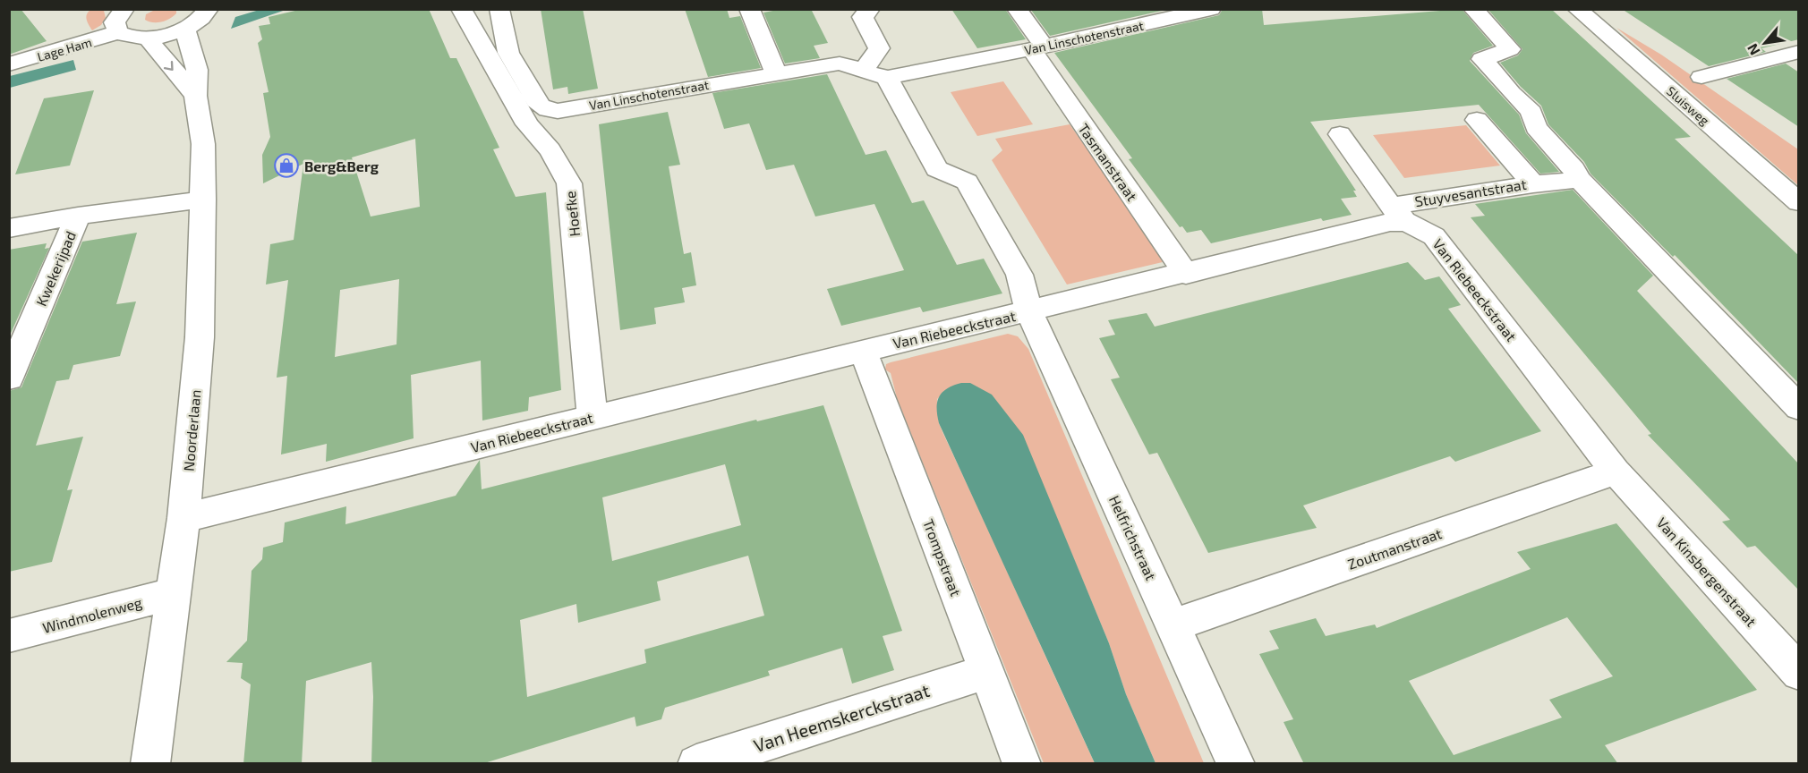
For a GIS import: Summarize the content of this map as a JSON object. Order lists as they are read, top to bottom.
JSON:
{
  "streets": {
    "street": [
      "Van Linschotenstraat",
      "Lage Ham",
      "Sluisweg",
      "Tasmanstraat",
      "Stuyvesantstraat",
      "Hoefke",
      "Kwekerijpad",
      "Van Riebeeckstraat",
      "Noorderlaan",
      "Helfrichstraat",
      "Zoutmanstraat",
      "Trompstraat",
      "Van Kinsbergenstraat",
      "Windmolenweg",
      "Van Heemskerckstraat"
    ]
  },
  "crossings": [
    ["Van Linschotenstraat", "Tasmanstraat"],
    ["Van Linschotenstraat", "Helfrichstraat"],
    ["Tasmanstraat", "Van Riebeeckstraat"],
    ["Stuyvesantstraat", "Van Riebeeckstraat"],
    ["Hoefke", "Van Riebeeckstraat"],
    ["Kwekerijpad", "Noorderlaan"],
    ["Van Riebeeckstraat", "Noorderlaan"],
    ["Van Riebeeckstraat", "Helfrichstraat"],
    ["Van Riebeeckstraat", "Zoutmanstraat"],
    ["Van Riebeeckstraat", "Trompstraat"],
    ["Van Riebeeckstraat", "Van Kinsbergenstraat"],
    ["Noorderlaan", "Windmolenweg"],
    ["Helfrichstraat", "Zoutmanstraat"],
    ["Zoutmanstraat", "Van Kinsbergenstraat"],
    ["Trompstraat", "Van Heemskerckstraat"]
  ],
  "places": {
    "shop": ["Berg&Berg"]
  },
  "north": "bottom left"
}
